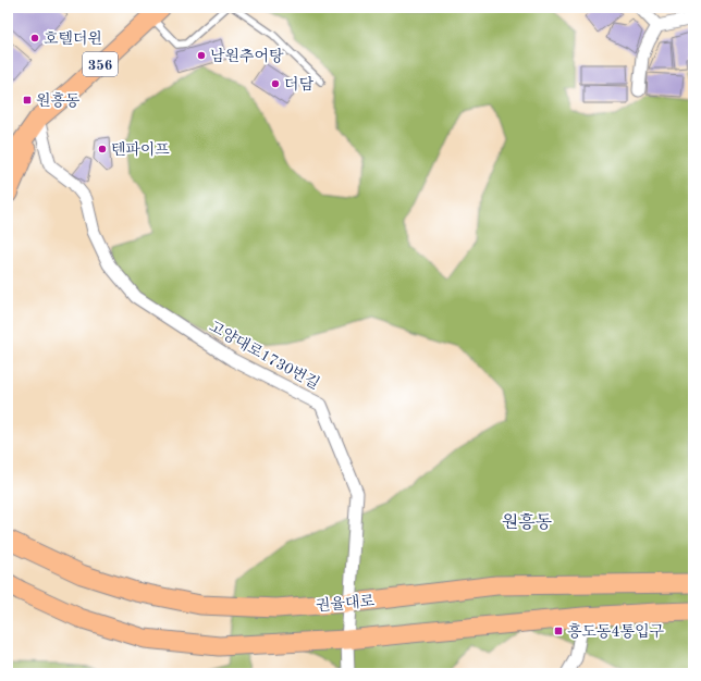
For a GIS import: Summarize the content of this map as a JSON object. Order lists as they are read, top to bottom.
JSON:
{
  "streets": {
    "main road": ["356", "권율대로"],
    "street": ["고양대로1730번길"]
  },
  "crossings": [
    ["356", "고양대로1730번길"],
    ["고양대로1730번길", "권율대로"]
  ],
  "districts": ["원흥동"],
  "places": {
    "other": [
      "호텔더윈",
      "남원추어탕",
      "더담",
      "텐파이프"
    ],
    "transit": ["원흥동", "흥도동4통입구"]
  }
}
